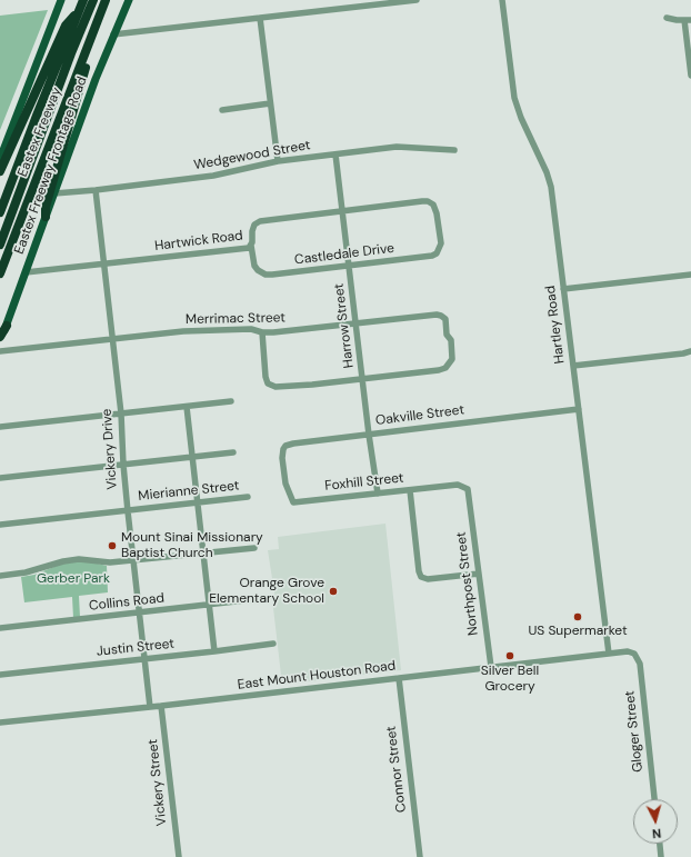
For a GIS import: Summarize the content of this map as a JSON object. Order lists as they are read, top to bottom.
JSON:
{
  "streets": {
    "highway": ["Eastex Freeway"],
    "main road": ["Eastex Freeway Frontage Road"],
    "street": [
      "Wedgewood Street",
      "Hartwick Road",
      "Castledale Drive",
      "Merrimac Street",
      "Hartley Road",
      "Harrow Street",
      "Oakville Street",
      "Vickery Drive",
      "Foxhill Street",
      "Mierianne Street",
      "Northpost Street",
      "Collins Road",
      "Justin Street",
      "East Mount Houston Road",
      "Gloger Street",
      "Connor Street",
      "Vickery Street"
    ]
  },
  "crossings": [
    ["Wedgewood Street", "Eastex Freeway Frontage Road"],
    ["Wedgewood Street", "Harrow Street"],
    ["Wedgewood Street", "Vickery Drive"],
    ["Eastex Freeway Frontage Road", "Hartwick Road"],
    ["Hartwick Road", "Castledale Drive"],
    ["Hartwick Road", "Harrow Street"],
    ["Hartwick Road", "Vickery Drive"],
    ["Castledale Drive", "Harrow Street"],
    ["Merrimac Street", "Harrow Street"],
    ["Merrimac Street", "Vickery Drive"],
    ["Hartley Road", "Oakville Street"],
    ["Hartley Road", "East Mount Houston Road"],
    ["Harrow Street", "Oakville Street"],
    ["Harrow Street", "Foxhill Street"],
    ["Oakville Street", "Foxhill Street"],
    ["Vickery Drive", "Mierianne Street"],
    ["Vickery Drive", "Collins Road"],
    ["Vickery Drive", "Justin Street"],
    ["Vickery Drive", "East Mount Houston Road"],
    ["Foxhill Street", "Northpost Street"],
    ["Northpost Street", "East Mount Houston Road"],
    ["East Mount Houston Road", "Gloger Street"],
    ["East Mount Houston Road", "Connor Street"],
    ["East Mount Houston Road", "Vickery Street"]
  ],
  "parks": ["Gerber Park"],
  "places": [
    "Mount Sinai Missionary Baptist Church",
    "Orange Grove Elementary School",
    "US Supermarket",
    "Silver Bell Grocery"
  ],
  "north": "bottom"
}
